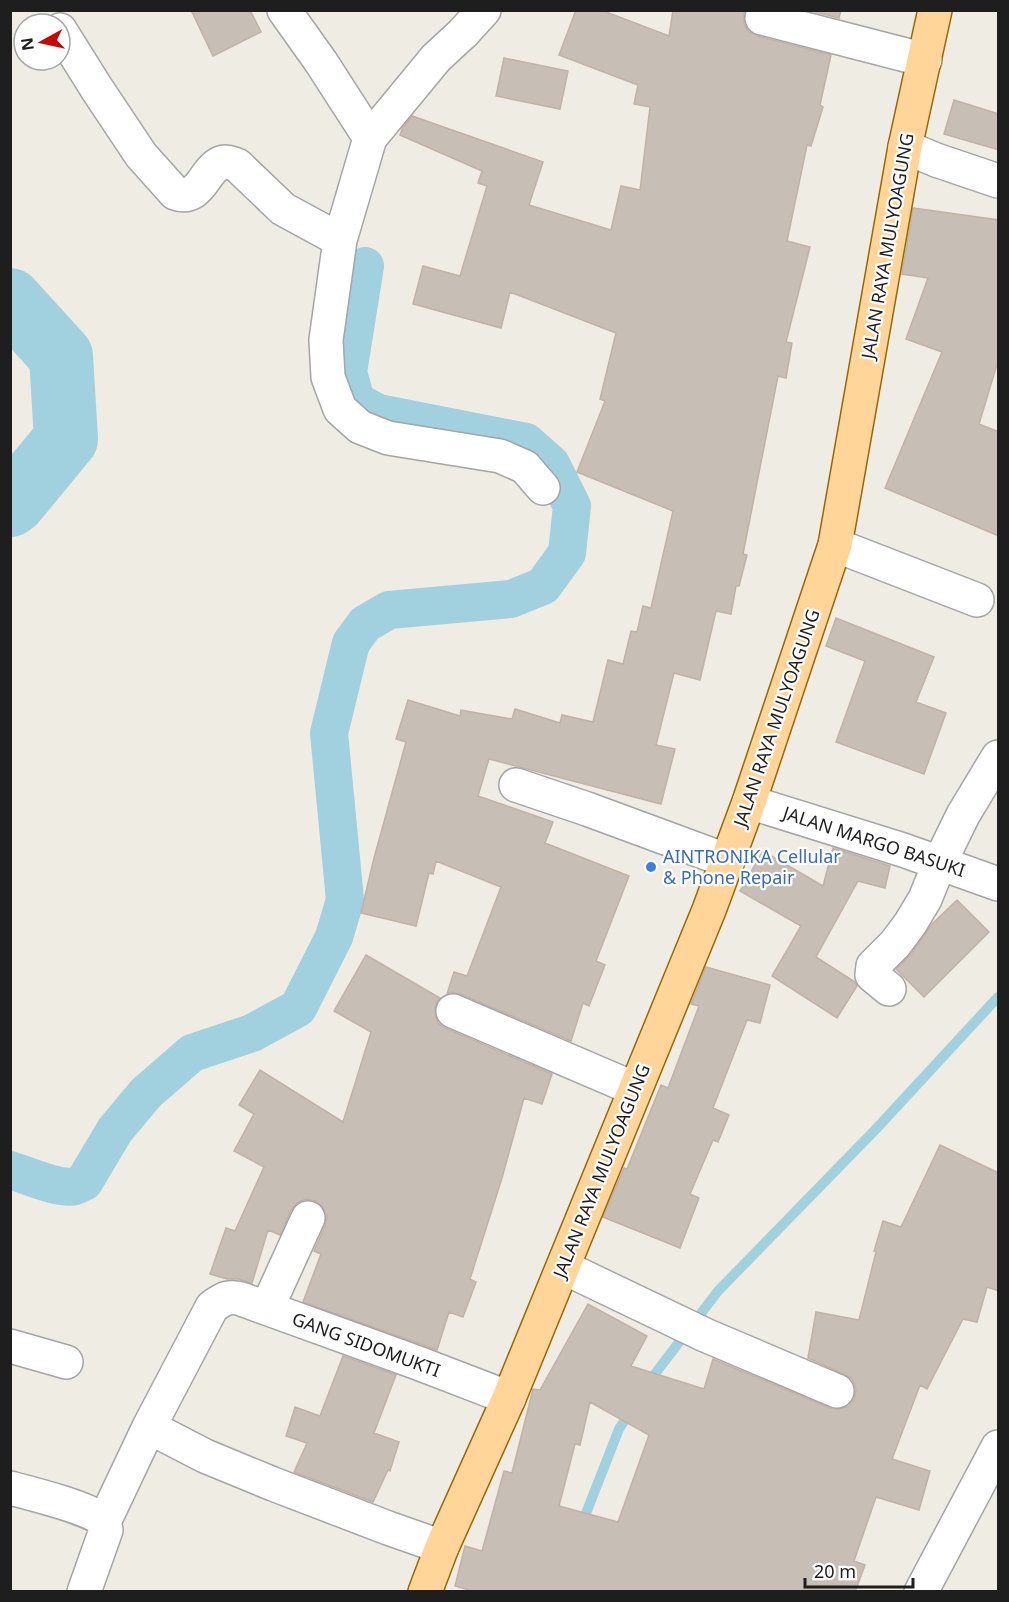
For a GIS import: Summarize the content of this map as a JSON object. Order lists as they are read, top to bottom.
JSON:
{
  "streets": {
    "main road": ["JALAN RAYA MULYOAGUNG"],
    "street": ["JALAN MARGO BASUKI", "GANG SIDOMUKTI"]
  },
  "crossings": [
    ["JALAN RAYA MULYOAGUNG", "JALAN MARGO BASUKI"],
    ["JALAN RAYA MULYOAGUNG", "GANG SIDOMUKTI"]
  ],
  "places": ["AINTRONIKA Cellular & Phone Repair"],
  "scale_bar": "20 m",
  "north": "left"
}
